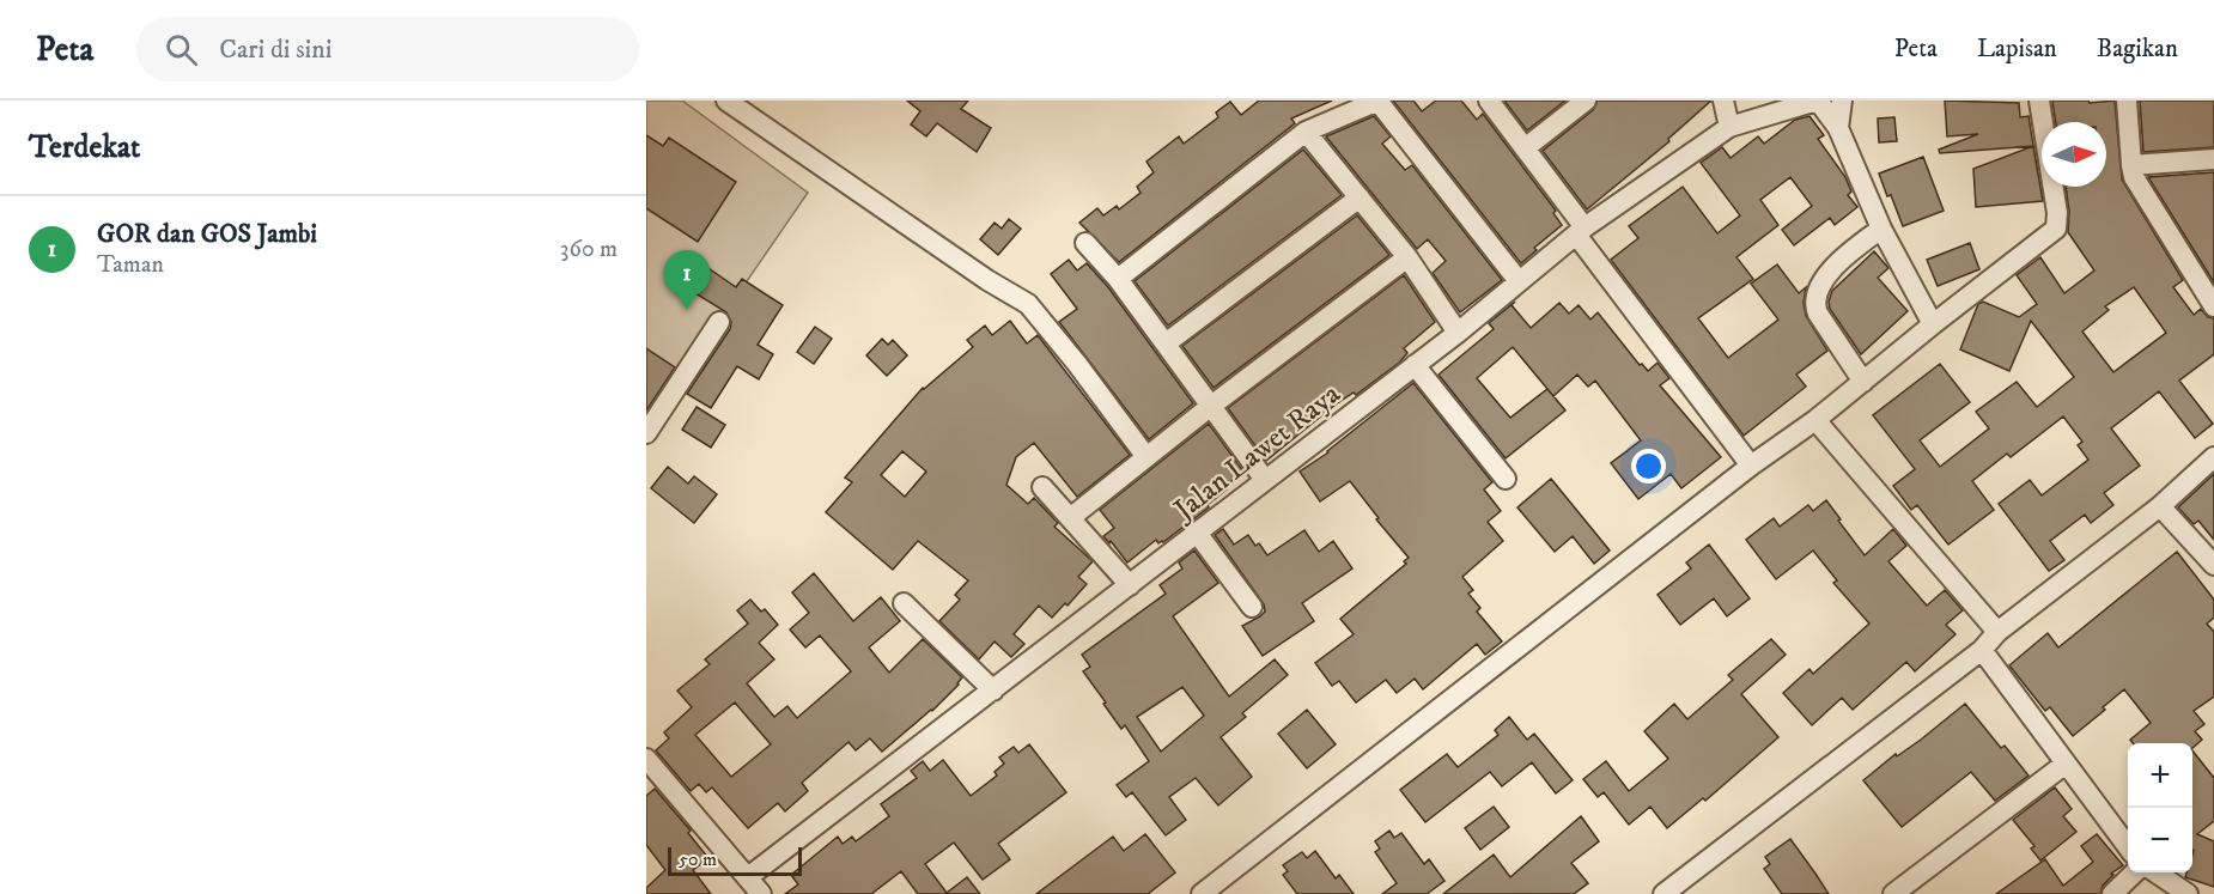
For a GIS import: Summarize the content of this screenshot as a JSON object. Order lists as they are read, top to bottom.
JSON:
{
  "streets": {
    "street": ["Jalan Lawet Raya"]
  },
  "scale_bar": "50 m",
  "north": "right",
  "page": {
    "header": "Peta",
    "search": "Cari di sini",
    "nav": ["Peta", "Lapisan", "Bagikan"],
    "heading": "Terdekat",
    "list": [
      {
        "mark": "1",
        "name": "GOR dan GOS Jambi",
        "note": "Taman",
        "value": "360 m"
      }
    ],
    "pins": "1",
    "map_buttons": ["+", "−"],
    "scale": "50 m"
  }
}
